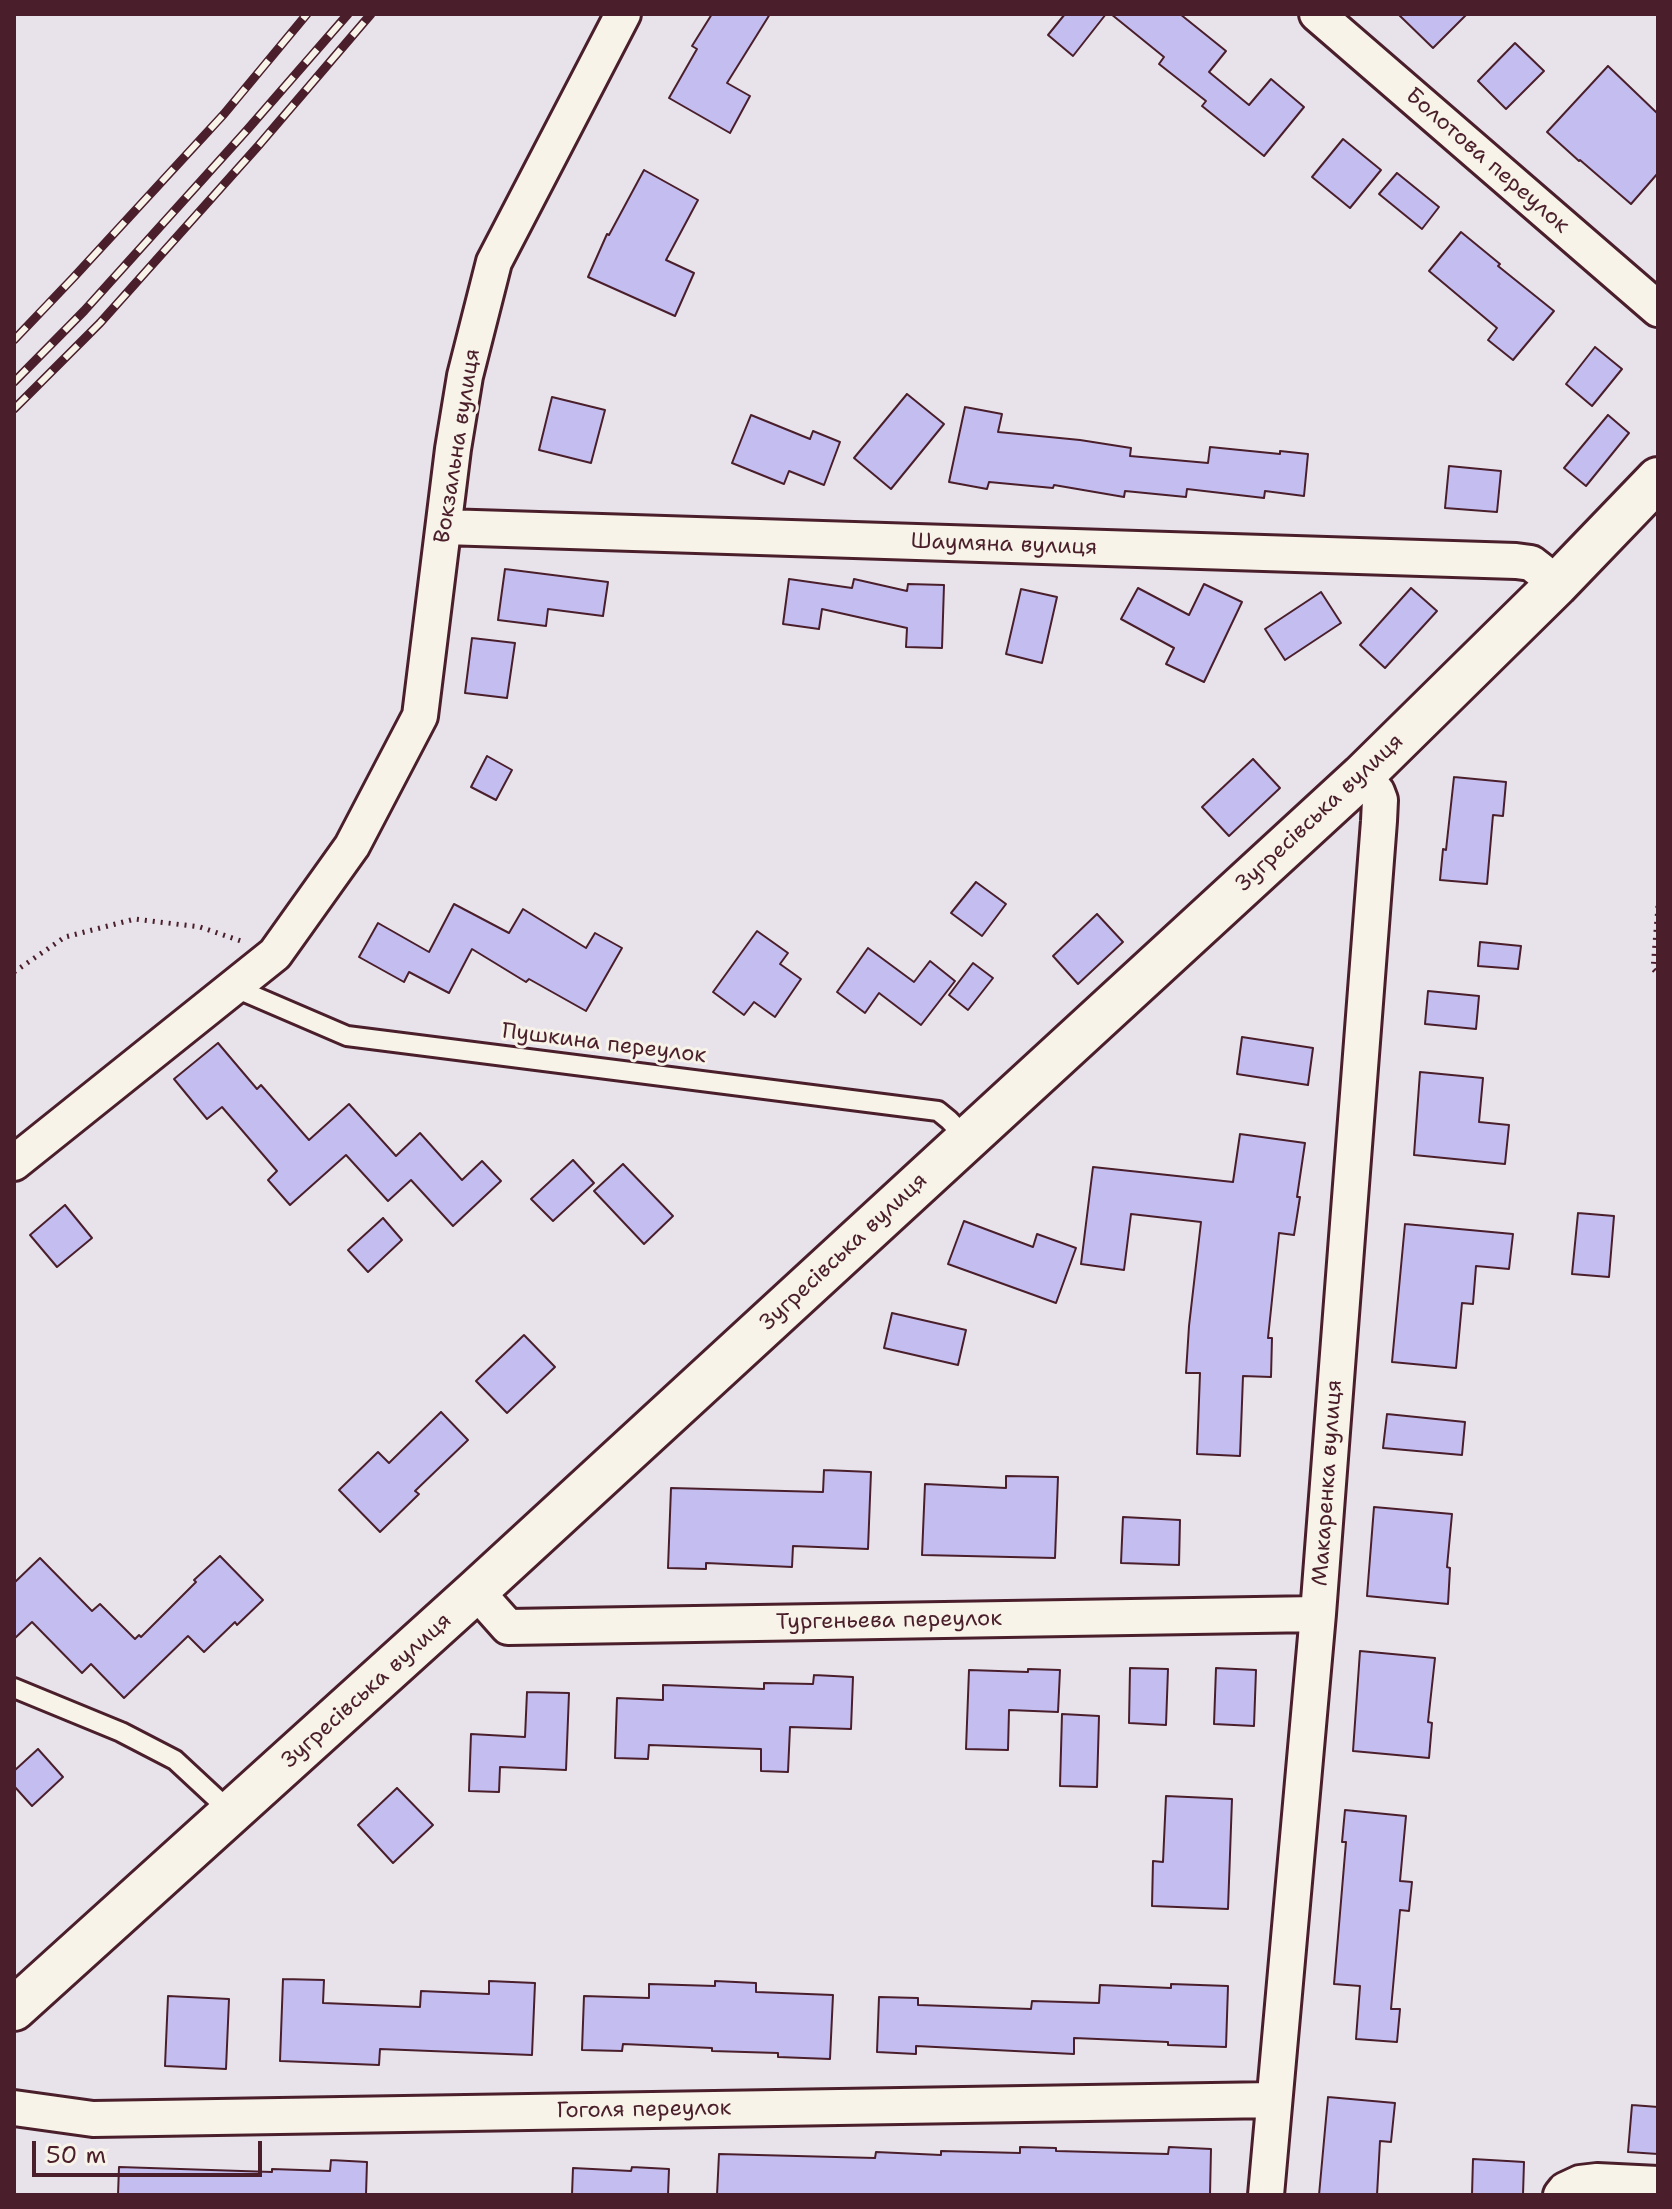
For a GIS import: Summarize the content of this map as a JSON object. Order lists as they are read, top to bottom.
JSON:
{
  "streets": {
    "street": [
      "Болотова переулок",
      "Вокзальна вулиця",
      "Шаумяна вулиця",
      "Зугресівська вулиця",
      "Макаренка вулиця",
      "Тургеньева переулок",
      "Гоголя переулок"
    ],
    "lane": ["Пушкина переулок"]
  },
  "crossings": [
    ["Вокзальна вулиця", "Шаумяна вулиця"],
    ["Вокзальна вулиця", "Пушкина переулок"],
    ["Шаумяна вулиця", "Зугресівська вулиця"],
    ["Зугресівська вулиця", "Пушкина переулок"],
    ["Зугресівська вулиця", "Макаренка вулиця"],
    ["Зугресівська вулиця", "Тургеньева переулок"],
    ["Макаренка вулиця", "Тургеньева переулок"],
    ["Макаренка вулиця", "Гоголя переулок"]
  ],
  "scale_bar": "50 m"
}
